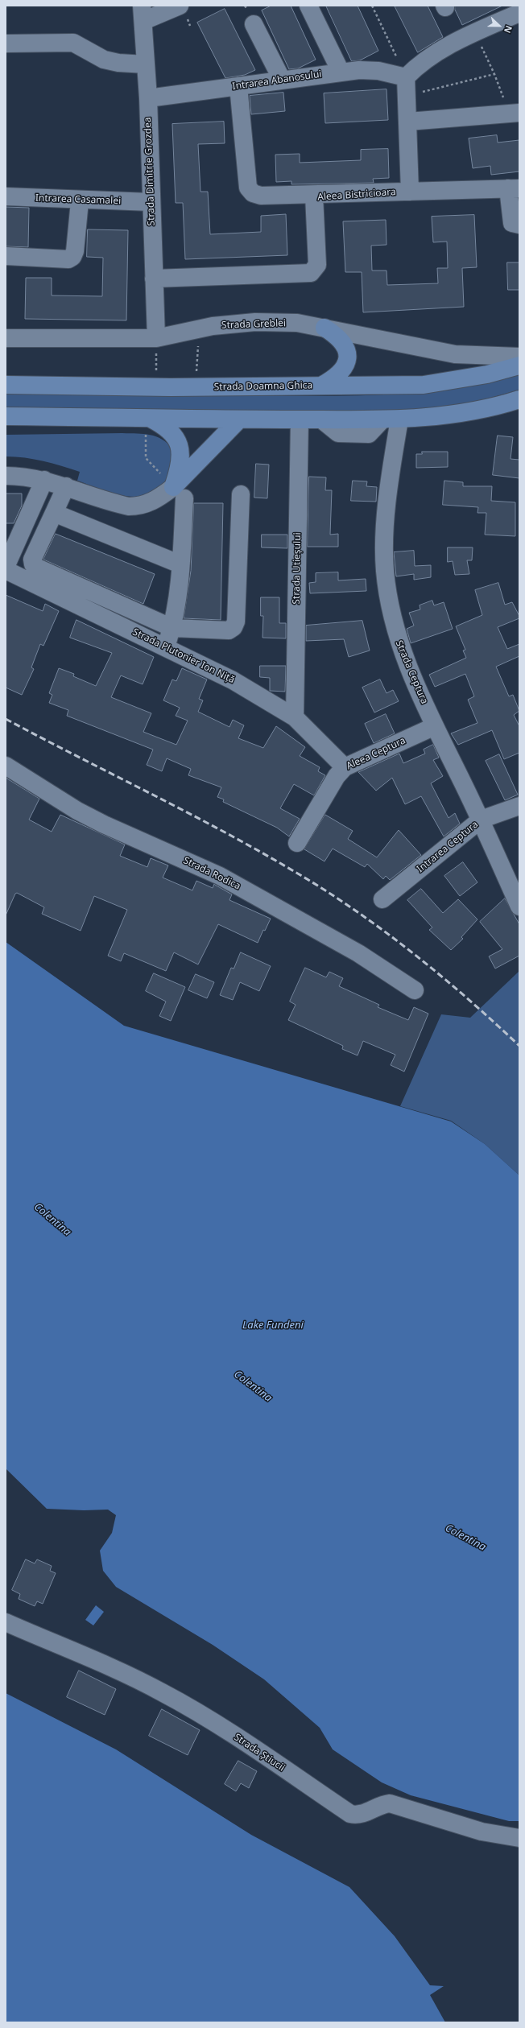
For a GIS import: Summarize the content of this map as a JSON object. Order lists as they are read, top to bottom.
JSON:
{
  "streets": {
    "main road": ["Strada Doamna Ghica"],
    "street": [
      "Intrarea Abanosului",
      "Strada Dimitrie Grozdea",
      "Aleea Bistricioara",
      "Intrarea Casamalei",
      "Strada Greblei",
      "Strada Utieșului",
      "Strada Plutonier Ion Niță",
      "Strada Ceptura",
      "Aleea Ceptura",
      "Intrarea Ceptura",
      "Strada Rodica",
      "Strada Știucii"
    ]
  },
  "crossings": [
    ["Intrarea Abanosului", "Strada Dimitrie Grozdea"],
    ["Strada Dimitrie Grozdea", "Aleea Bistricioara"],
    ["Strada Dimitrie Grozdea", "Intrarea Casamalei"],
    ["Strada Dimitrie Grozdea", "Strada Greblei"],
    ["Strada Utieșului", "Strada Plutonier Ion Niță"],
    ["Strada Plutonier Ion Niță", "Aleea Ceptura"],
    ["Strada Ceptura", "Aleea Ceptura"],
    ["Strada Ceptura", "Intrarea Ceptura"]
  ],
  "water": ["Colentina", "Lake Fundeni"],
  "north": "right"
}
